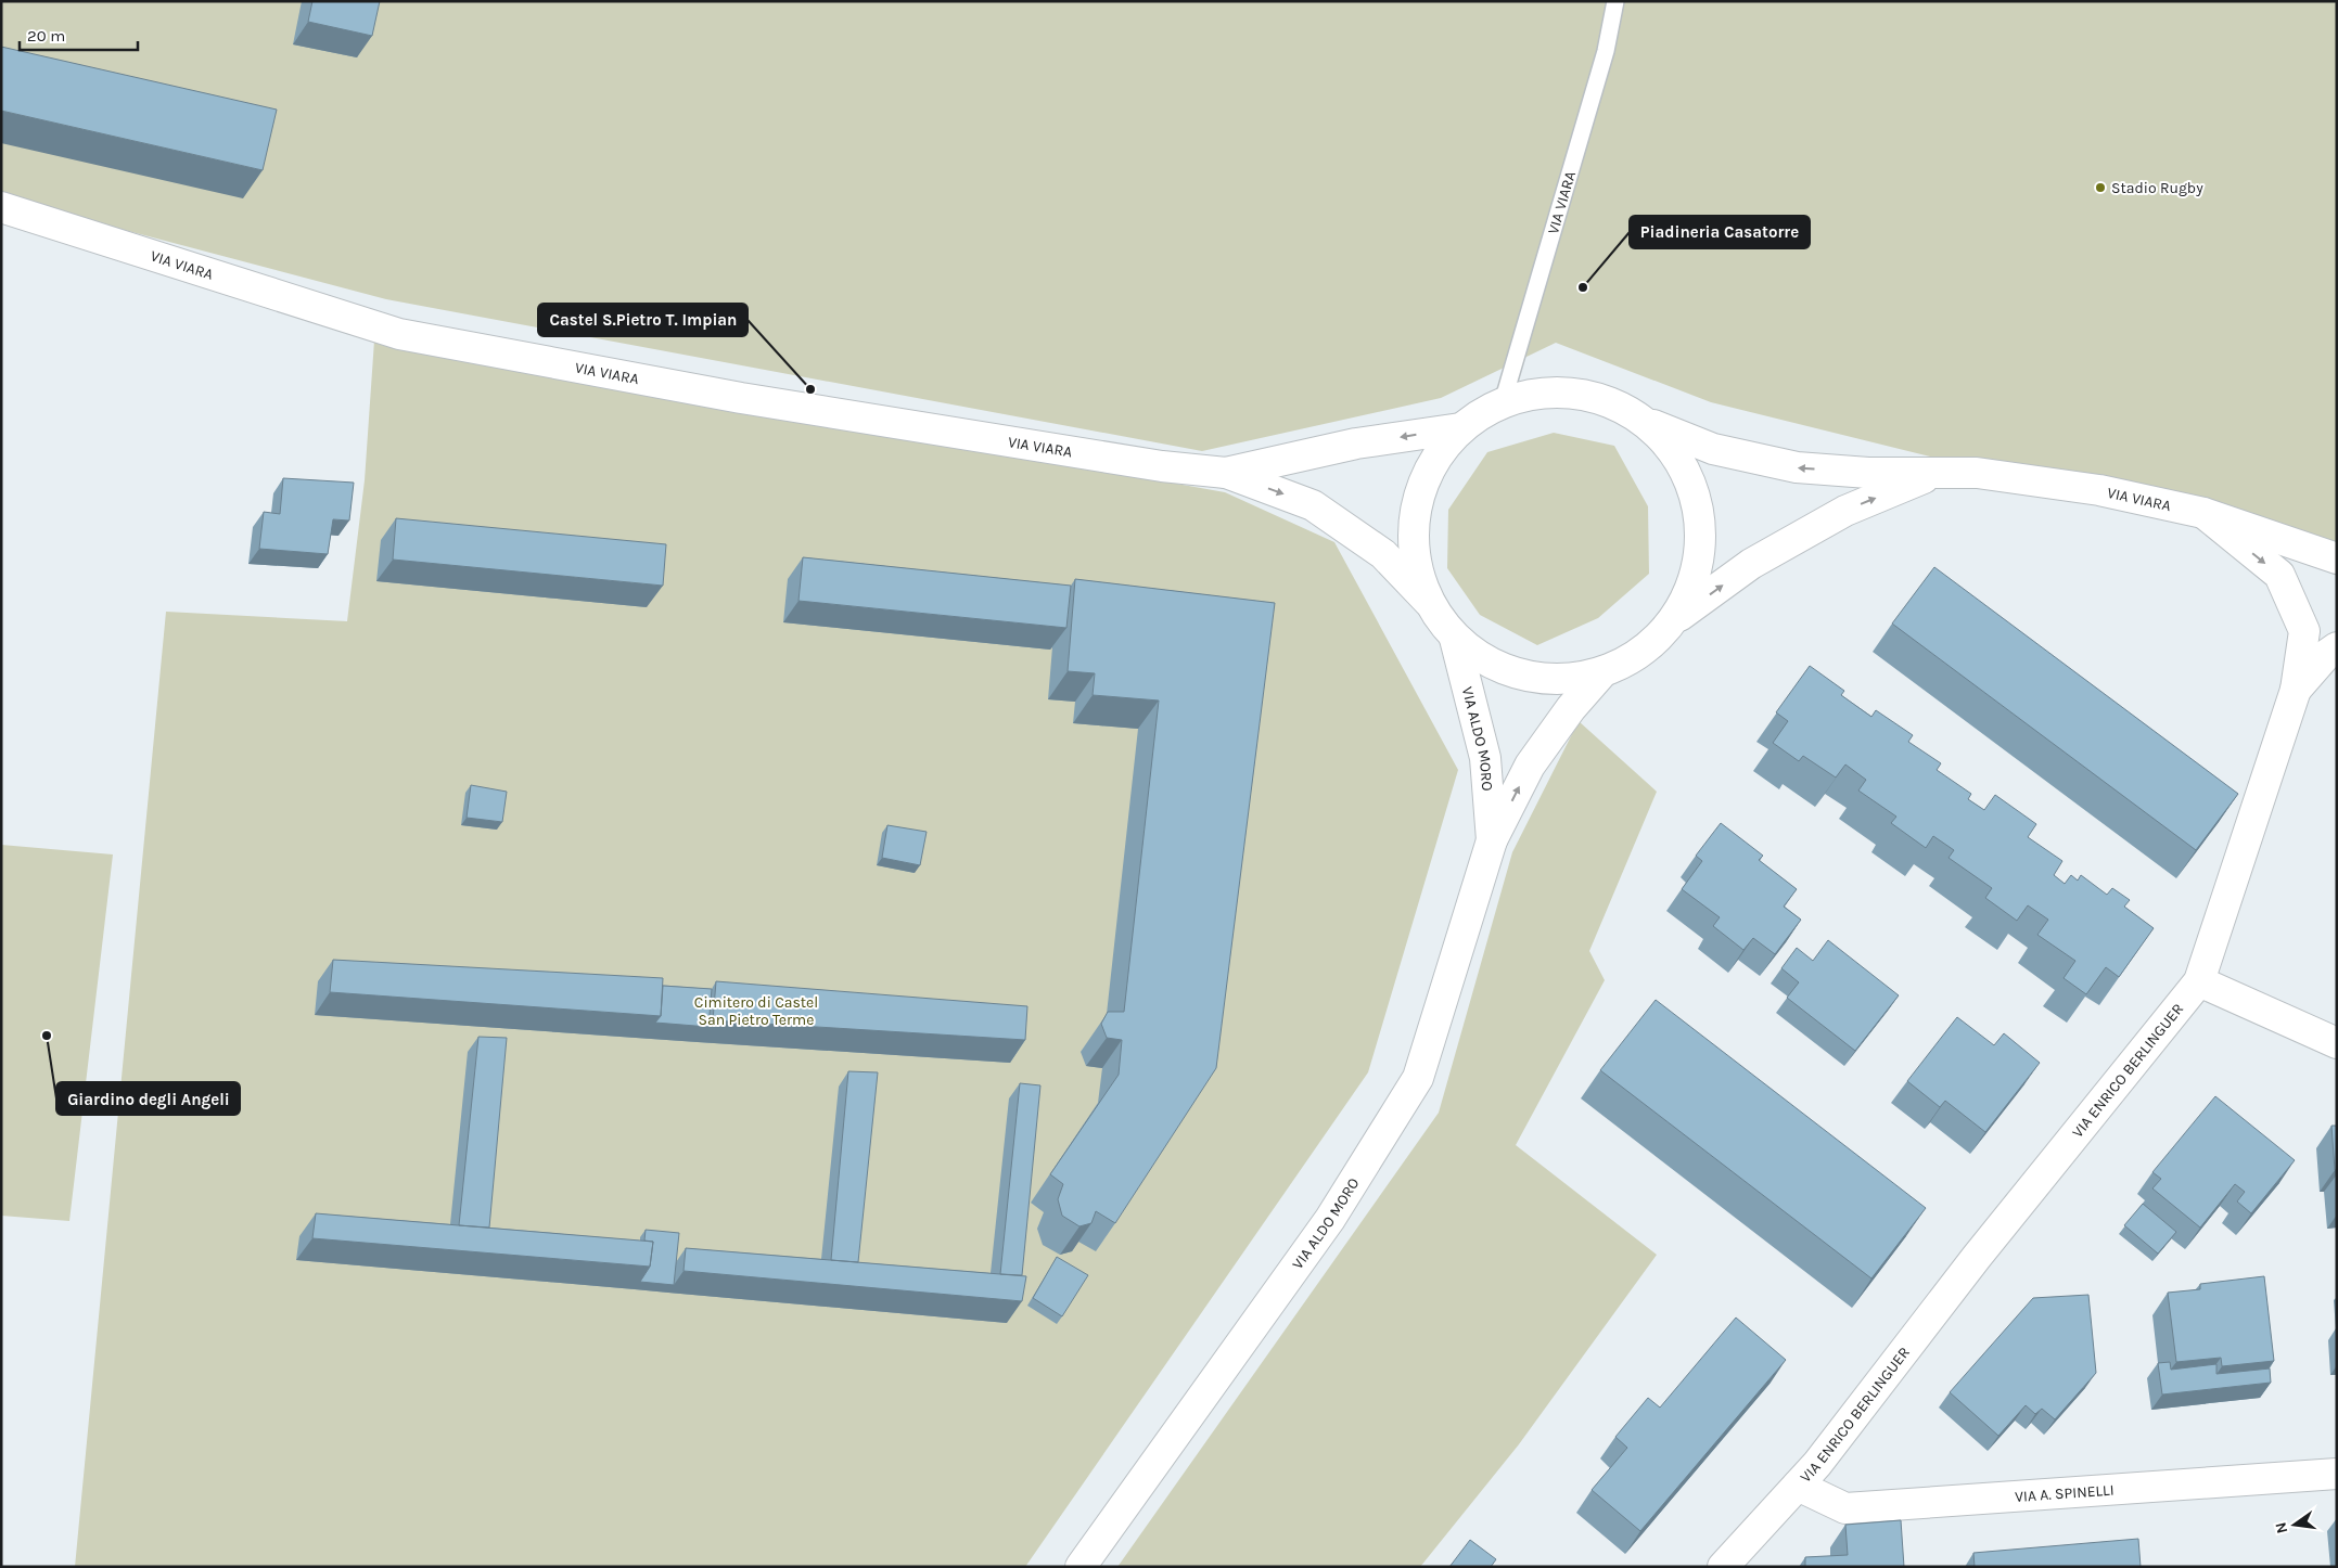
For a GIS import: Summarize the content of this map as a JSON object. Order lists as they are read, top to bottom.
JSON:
{
  "streets": {
    "street": [
      "VIA VIARA",
      "VIA ALDO MORO",
      "VIA ENRICO BERLINGUER",
      "VIA A. SPINELLI"
    ]
  },
  "crossings": [
    ["VIA VIARA", "VIA ENRICO BERLINGUER"],
    ["VIA ENRICO BERLINGUER", "VIA A. SPINELLI"]
  ],
  "parks": ["Cimitero di Castel San Pietro Terme"],
  "places": [
    "Stadio Rugby",
    "Piadineria Casatorre",
    "Castel S.Pietro T. Impian",
    "Giardino degli Angeli"
  ],
  "scale_bar": "20 m",
  "north": "left"
}
